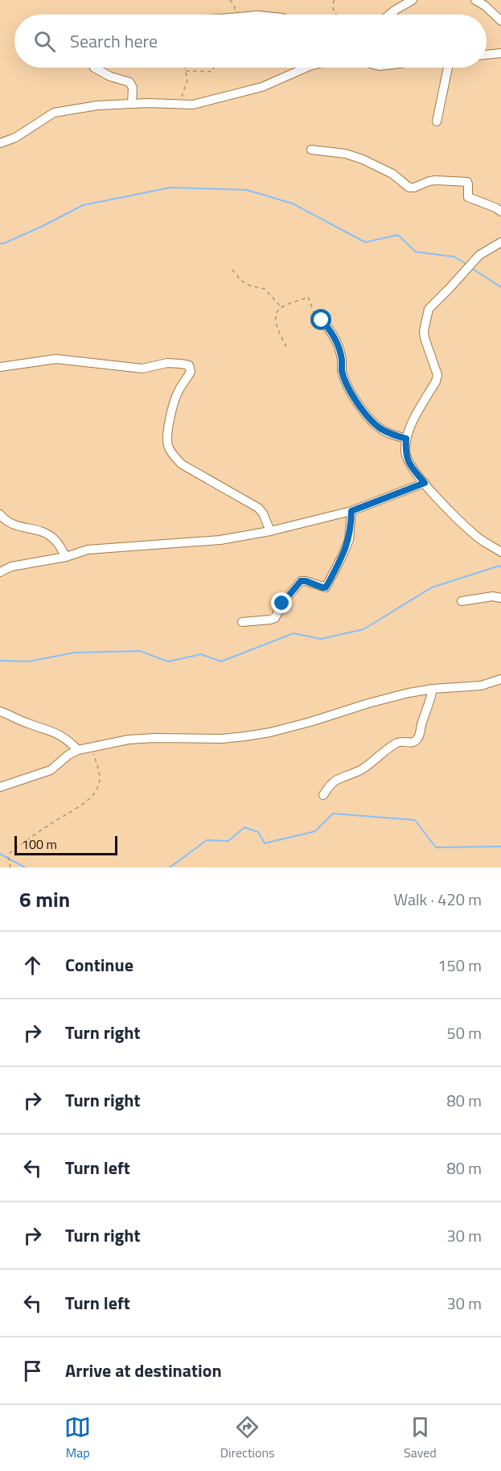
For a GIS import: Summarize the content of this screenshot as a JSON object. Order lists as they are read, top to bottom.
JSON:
{
  "scale_bar": "100 m",
  "page": {
    "search": "Search here",
    "scale": "100 m",
    "heading": ["6 min", "Walk · 420 m"],
    "list": [
      ["Continue", "150 m"],
      ["Turn right", "50 m"],
      ["Turn right", "80 m"],
      ["Turn left", "80 m"],
      ["Turn right", "30 m"],
      ["Turn left", "30 m"],
      "Arrive at destination"
    ],
    "nav": ["Map", "Directions", "Saved"]
  }
}
